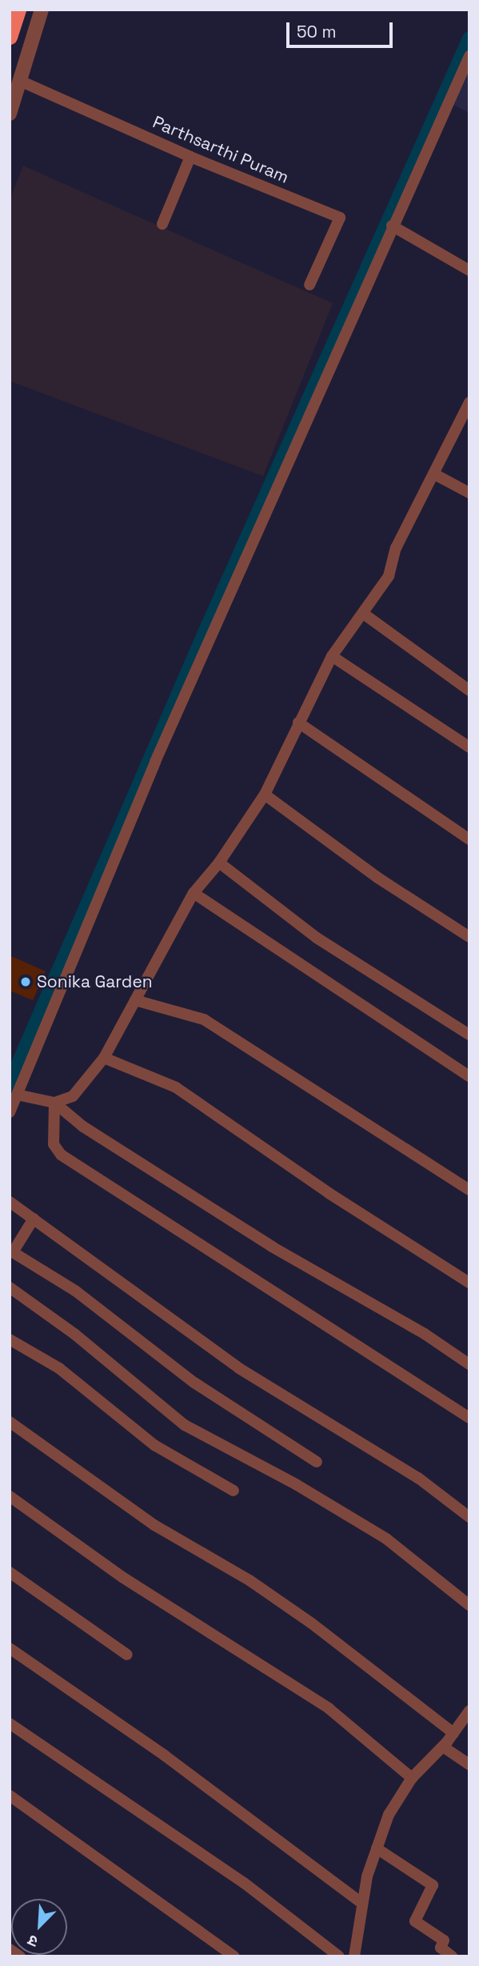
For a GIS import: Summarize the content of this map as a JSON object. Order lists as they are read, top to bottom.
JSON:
{
  "streets": {
    "street": ["Parthsarthi Puram"]
  },
  "places": ["Sonika Garden"],
  "scale_bar": "50 m",
  "north": "bottom left"
}
